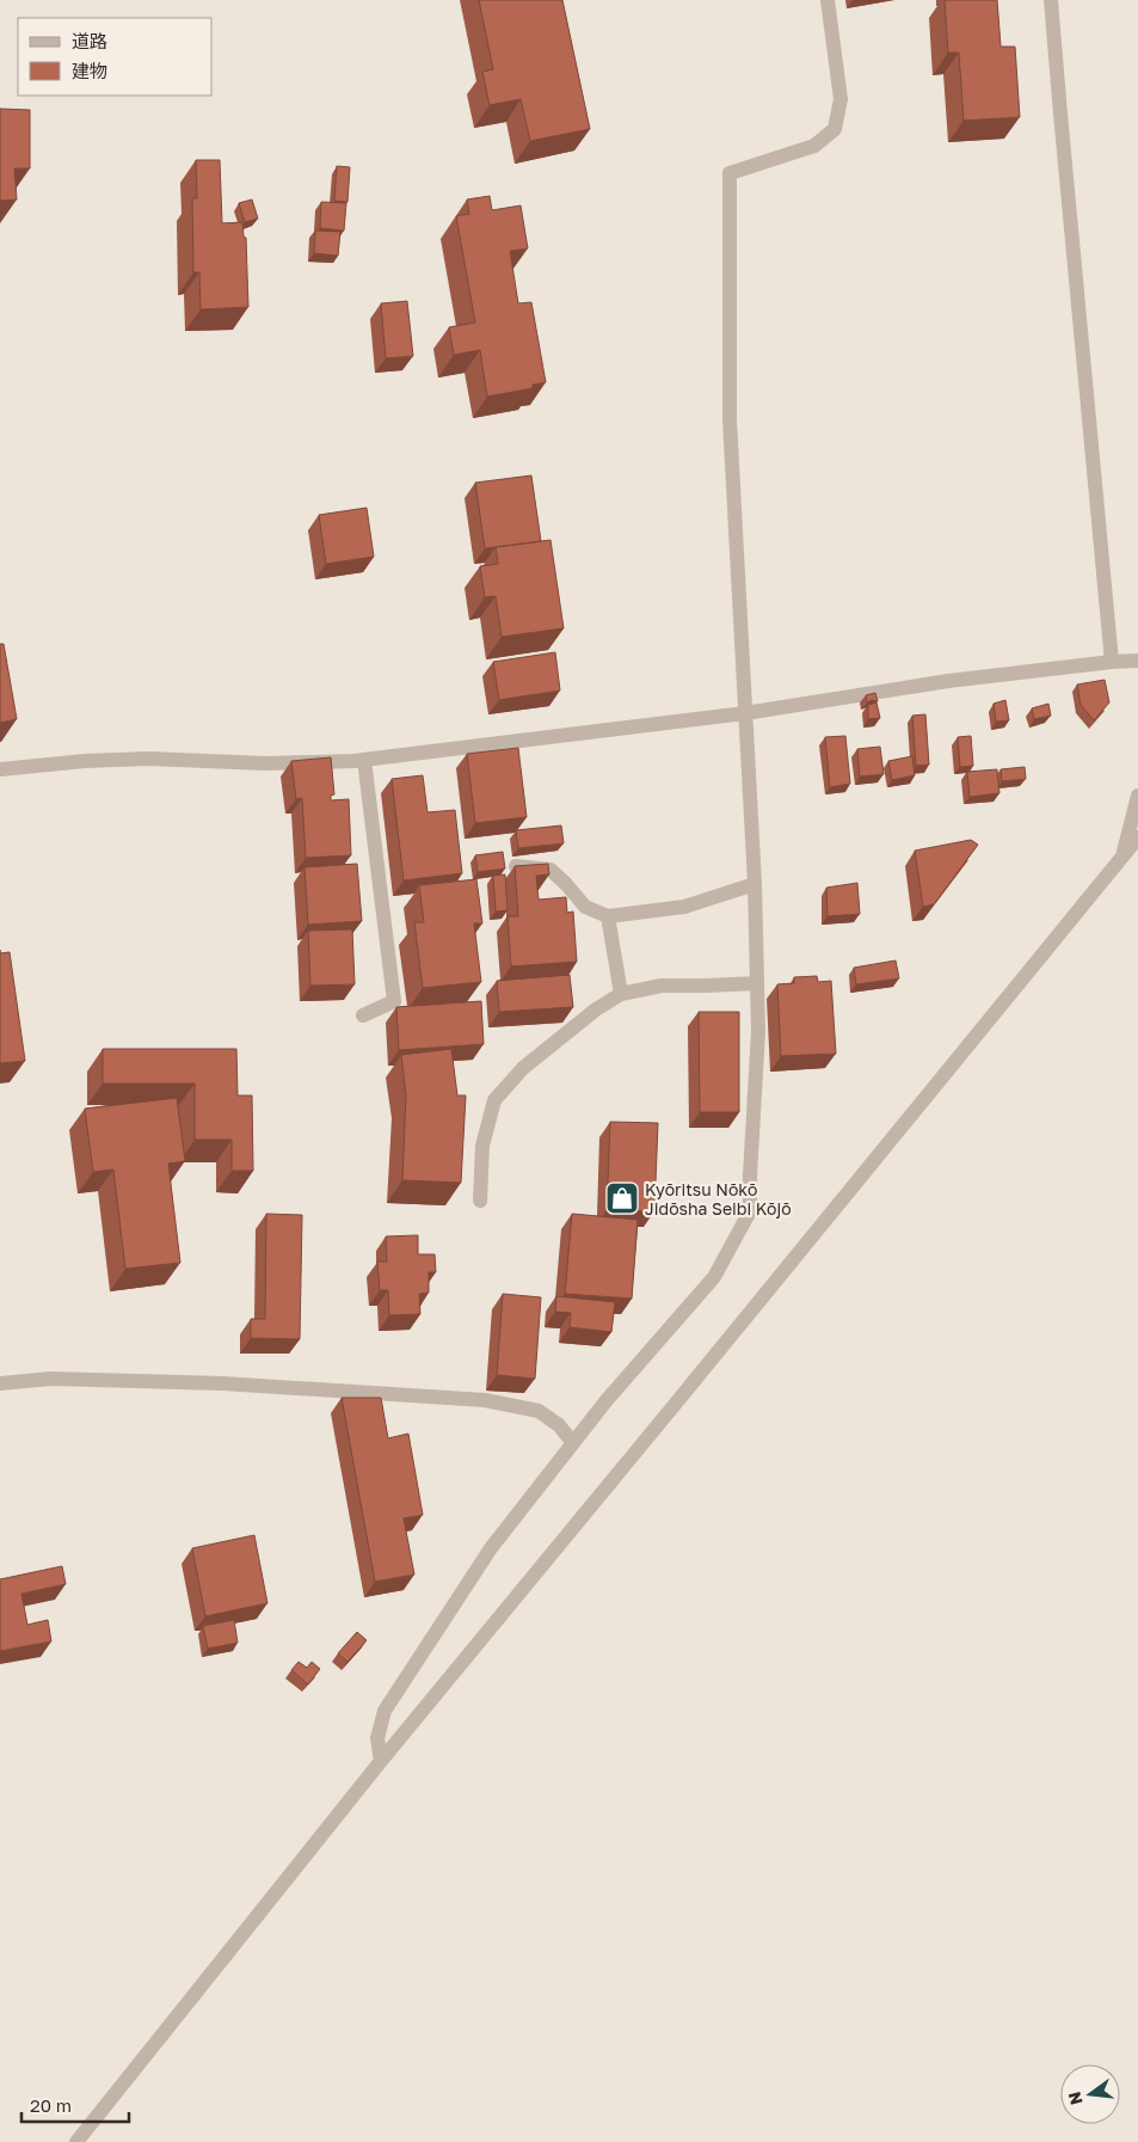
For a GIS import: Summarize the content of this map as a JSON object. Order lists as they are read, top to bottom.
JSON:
{
  "places": {
    "shop": ["Kyōritsu Nōkō Jidōsha Seibi Kōjō"]
  },
  "legend": ["道路", "建物"],
  "scale_bar": "20 m",
  "north": "left"
}
